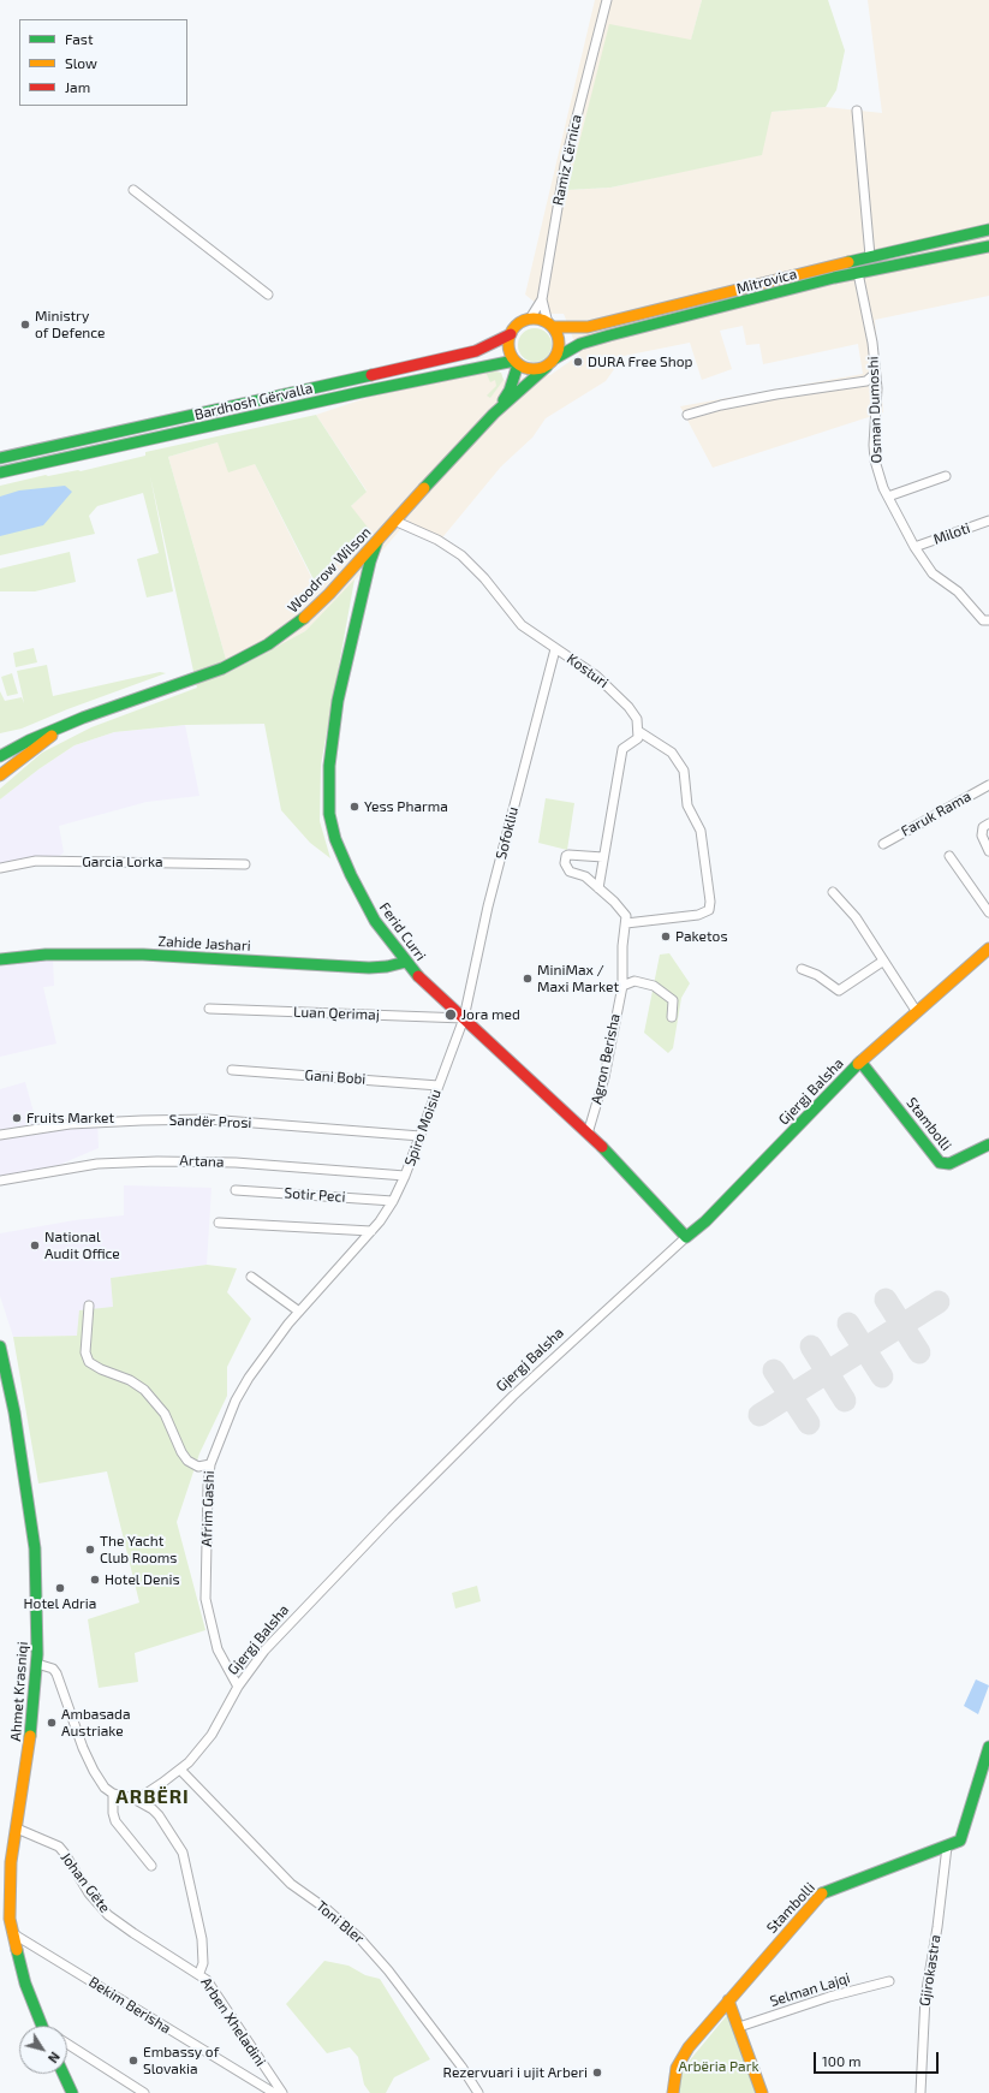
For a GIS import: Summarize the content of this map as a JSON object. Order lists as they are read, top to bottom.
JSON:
{
  "streets": {
    "main road": [
      "Mitrovica",
      "Bardhosh Gërvalla",
      "Woodrow Wilson",
      "Ferid Curri",
      "Zahide Jashari",
      "Gjergj Balsha",
      "Stambolli",
      "Ahmet Krasniqi"
    ],
    "street": [
      "Ramiz Cërnica",
      "Osman Dumoshi",
      "Miloti",
      "Kosturi",
      "Faruk Rama",
      "Sofokliu",
      "Garcia Lorka",
      "Luan Qerimaj",
      "Agron Berisha",
      "Gani Bobi",
      "Sandër Prosi",
      "Spiro Moisiu",
      "Artana",
      "Sotir Peci",
      "Afrim Gashi",
      "Johan Gëte",
      "Toni Bler",
      "Gjirokastra",
      "Selman Lajqi",
      "Bekim Berisha",
      "Arben Xheladini"
    ]
  },
  "crossings": [
    ["Ramiz Cërnica", "Mitrovica"],
    ["Ramiz Cërnica", "Bardhosh Gërvalla"],
    ["Mitrovica", "Bardhosh Gërvalla"],
    ["Mitrovica", "Osman Dumoshi"],
    ["Osman Dumoshi", "Miloti"],
    ["Woodrow Wilson", "Kosturi"],
    ["Woodrow Wilson", "Ferid Curri"],
    ["Kosturi", "Sofokliu"],
    ["Sofokliu", "Ferid Curri"],
    ["Sofokliu", "Luan Qerimaj"],
    ["Sofokliu", "Spiro Moisiu"],
    ["Ferid Curri", "Zahide Jashari"],
    ["Ferid Curri", "Luan Qerimaj"],
    ["Ferid Curri", "Agron Berisha"],
    ["Ferid Curri", "Gjergj Balsha"],
    ["Ferid Curri", "Spiro Moisiu"],
    ["Luan Qerimaj", "Spiro Moisiu"],
    ["Gani Bobi", "Spiro Moisiu"],
    ["Gjergj Balsha", "Stambolli"],
    ["Gjergj Balsha", "Afrim Gashi"],
    ["Gjergj Balsha", "Toni Bler"],
    ["Gjergj Balsha", "Arben Xheladini"],
    ["Sandër Prosi", "Spiro Moisiu"],
    ["Stambolli", "Gjirokastra"],
    ["Spiro Moisiu", "Artana"],
    ["Spiro Moisiu", "Sotir Peci"],
    ["Spiro Moisiu", "Afrim Gashi"],
    ["Ahmet Krasniqi", "Johan Gëte"],
    ["Ahmet Krasniqi", "Bekim Berisha"],
    ["Johan Gëte", "Arben Xheladini"]
  ],
  "districts": ["ARBËRI"],
  "parks": ["Arbëria Park"],
  "places": [
    "Ministry of Defence",
    "DURA Free Shop",
    "Yess Pharma",
    "Paketos",
    "MiniMax / Maxi Market",
    "Jora med",
    "Fruits Market",
    "National Audit Office",
    "The Yacht Club Rooms",
    "Hotel Denis",
    "Hotel Adria",
    "Ambasada Austriake",
    "Embassy of Slovakia",
    "Rezervuari i ujit Arberi"
  ],
  "legend": ["Fast", "Slow", "Jam"],
  "scale_bar": "100 m",
  "north": "bottom right"
}
